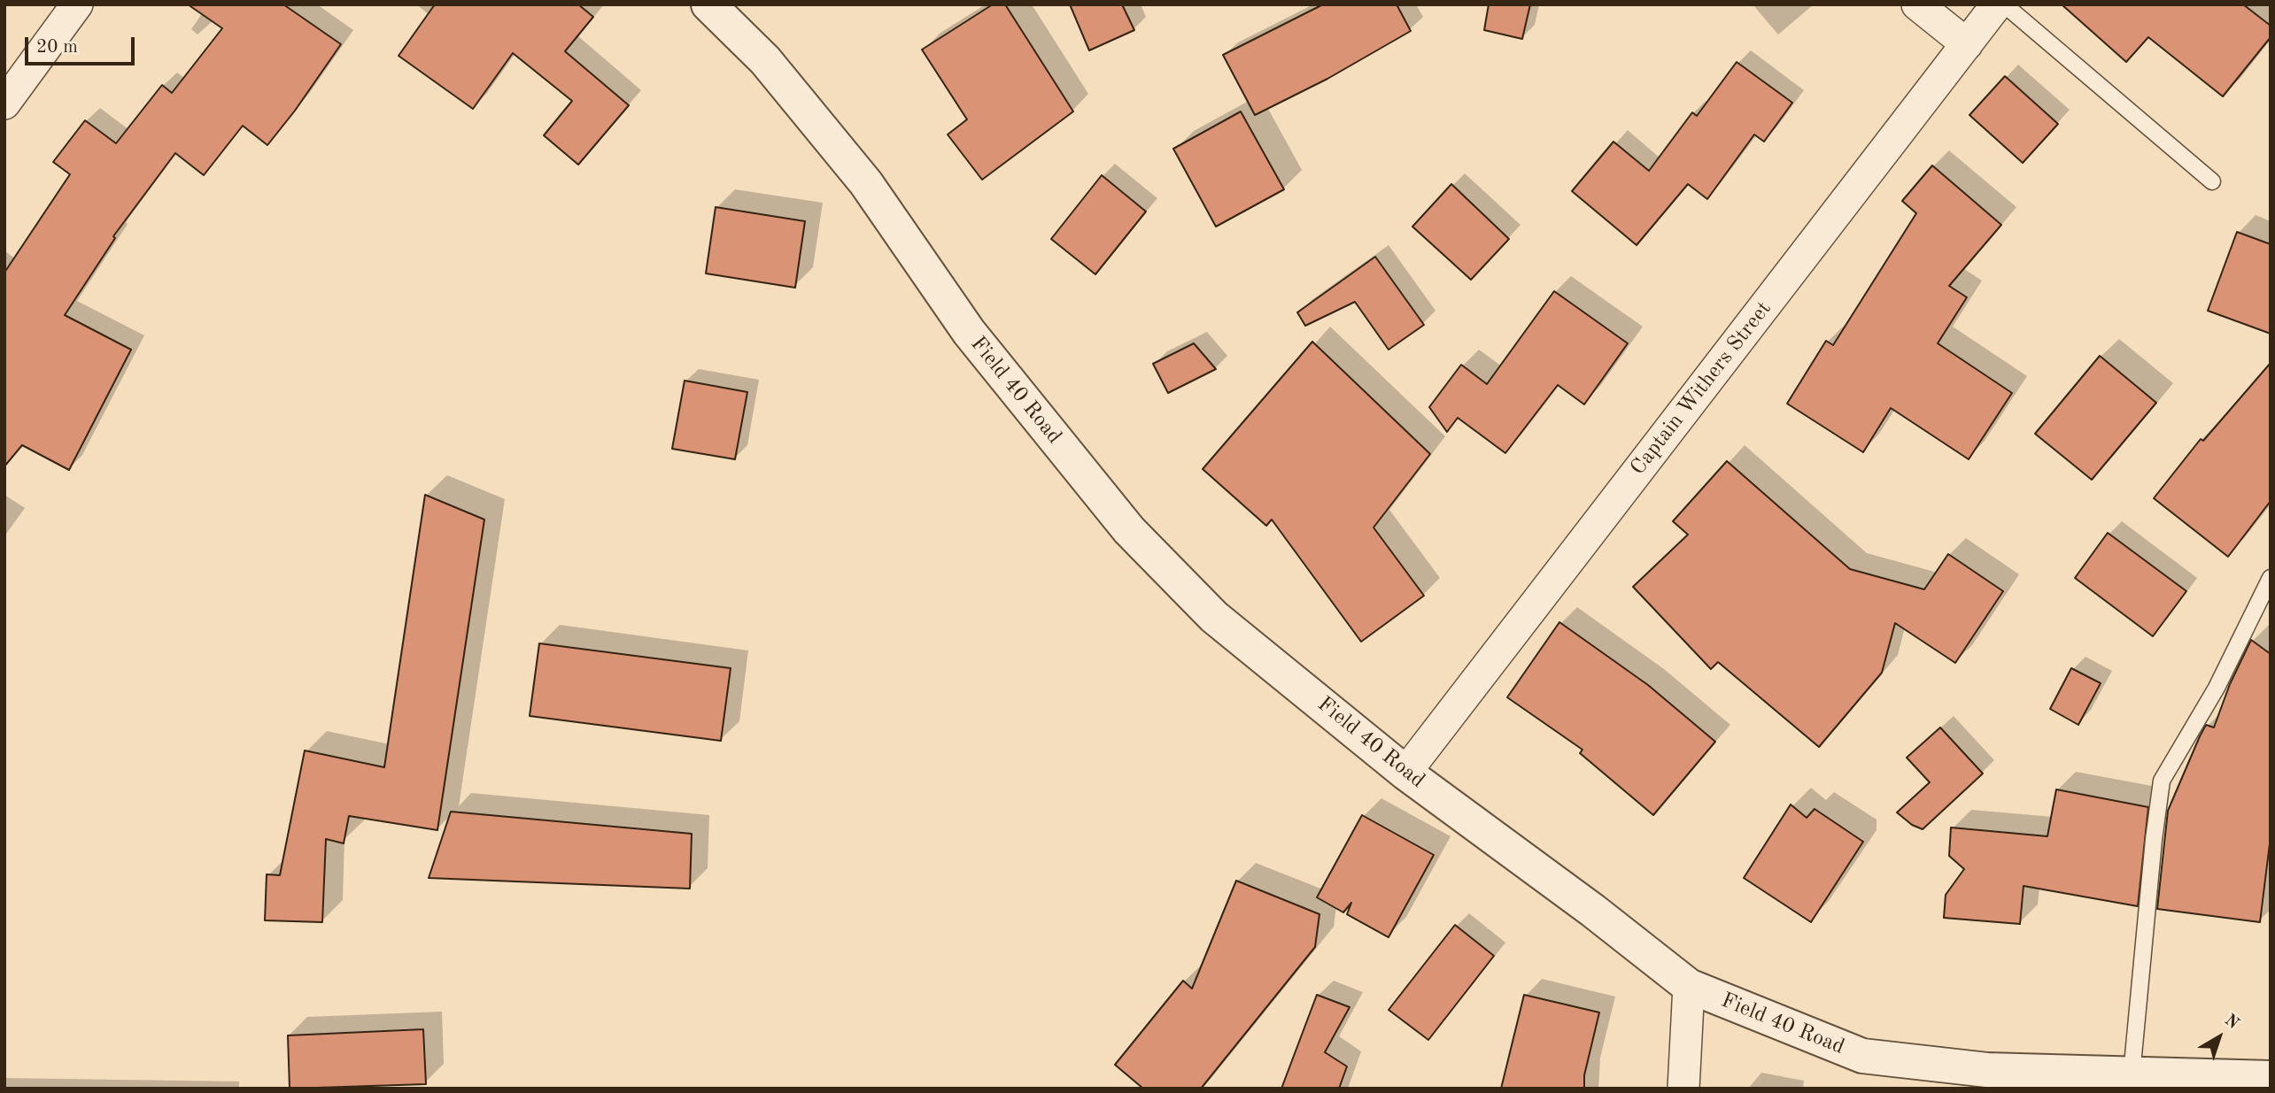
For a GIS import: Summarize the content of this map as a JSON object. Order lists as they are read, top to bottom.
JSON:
{
  "streets": {
    "street": ["Captain Withers Street", "Field 40 Road"]
  },
  "crossings": [
    ["Captain Withers Street", "Field 40 Road"]
  ],
  "scale_bar": "20 m",
  "north": "top right"
}
